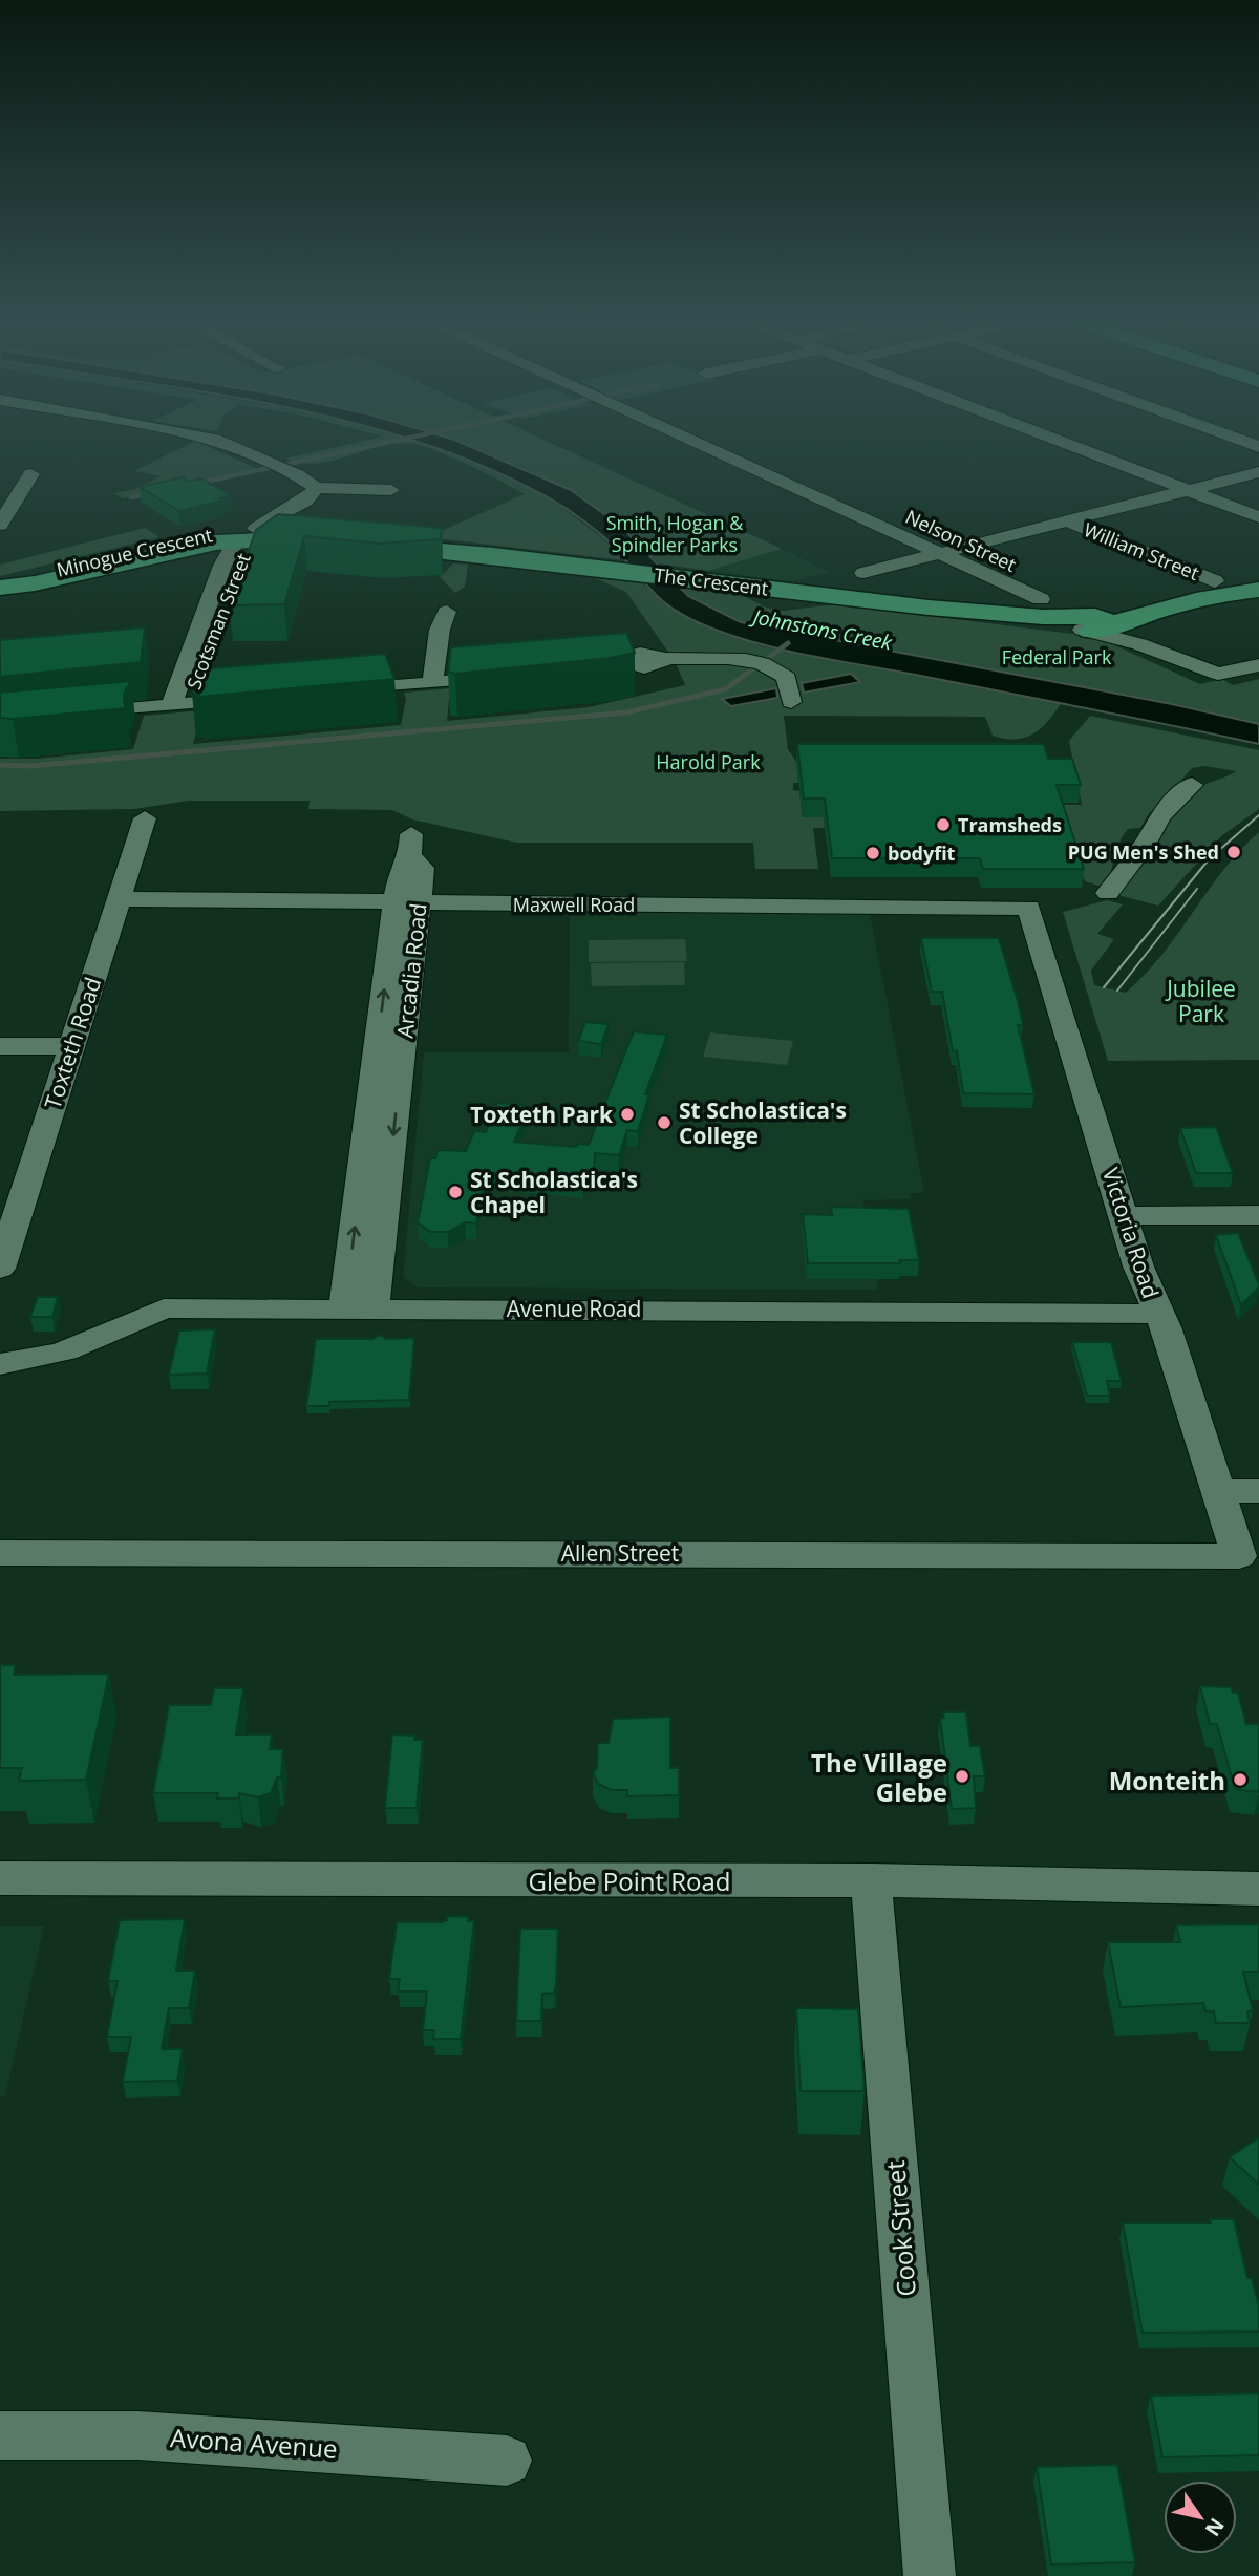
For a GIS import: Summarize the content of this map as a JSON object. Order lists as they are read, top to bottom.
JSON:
{
  "streets": {
    "main road": ["Minogue Crescent", "The Crescent"],
    "street": [
      "Nelson Street",
      "William Street",
      "Scotsman Street",
      "Maxwell Road",
      "Arcadia Road",
      "Toxteth Road",
      "Victoria Road",
      "Avenue Road",
      "Allen Street",
      "Glebe Point Road",
      "Cook Street",
      "Avona Avenue"
    ]
  },
  "crossings": [
    ["Minogue Crescent", "The Crescent"],
    ["Minogue Crescent", "Scotsman Street"],
    ["The Crescent", "Scotsman Street"],
    ["Maxwell Road", "Arcadia Road"],
    ["Maxwell Road", "Toxteth Road"],
    ["Maxwell Road", "Victoria Road"],
    ["Arcadia Road", "Avenue Road"],
    ["Victoria Road", "Avenue Road"],
    ["Victoria Road", "Allen Street"],
    ["Glebe Point Road", "Cook Street"]
  ],
  "water": ["Johnstons Creek"],
  "parks": [
    "Smith, Hogan & Spindler Parks",
    "Federal Park",
    "Harold Park",
    "Jubilee Park"
  ],
  "places": [
    "Tramsheds",
    "PUG Men's Shed",
    "bodyfit",
    "Toxteth Park",
    "St Scholastica's College",
    "St Scholastica's Chapel",
    "The Village Glebe",
    "Monteith"
  ],
  "north": "bottom right"
}
